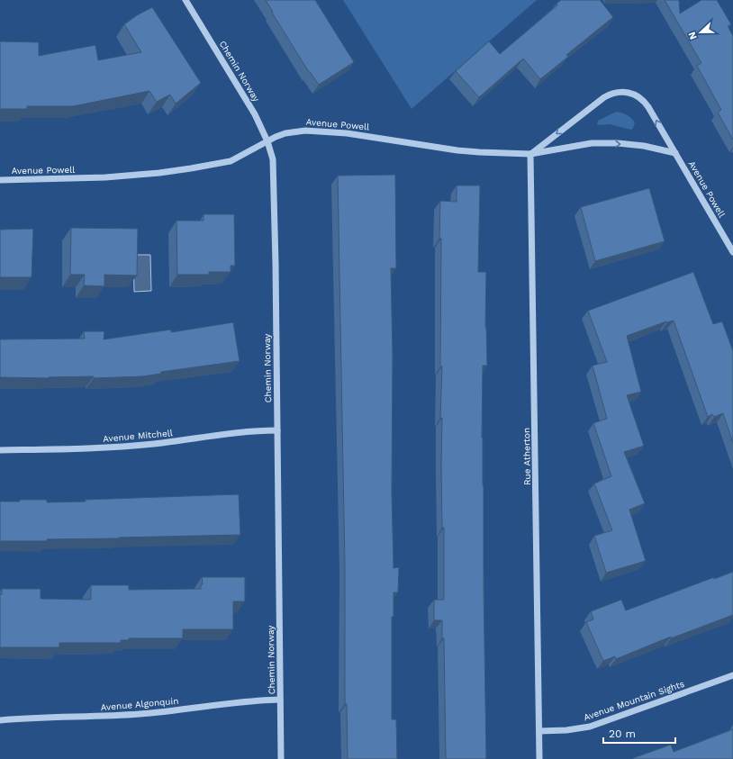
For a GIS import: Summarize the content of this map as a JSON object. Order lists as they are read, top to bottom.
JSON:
{
  "streets": {
    "street": [
      "Chemin Norway",
      "Avenue Powell",
      "Avenue Mitchell",
      "Rue Atherton",
      "Avenue Mountain Sights",
      "Avenue Algonquin"
    ]
  },
  "crossings": [
    ["Chemin Norway", "Avenue Powell"],
    ["Chemin Norway", "Avenue Mitchell"],
    ["Chemin Norway", "Avenue Algonquin"],
    ["Avenue Powell", "Rue Atherton"],
    ["Rue Atherton", "Avenue Mountain Sights"]
  ],
  "scale_bar": "20 m",
  "north": "left"
}
